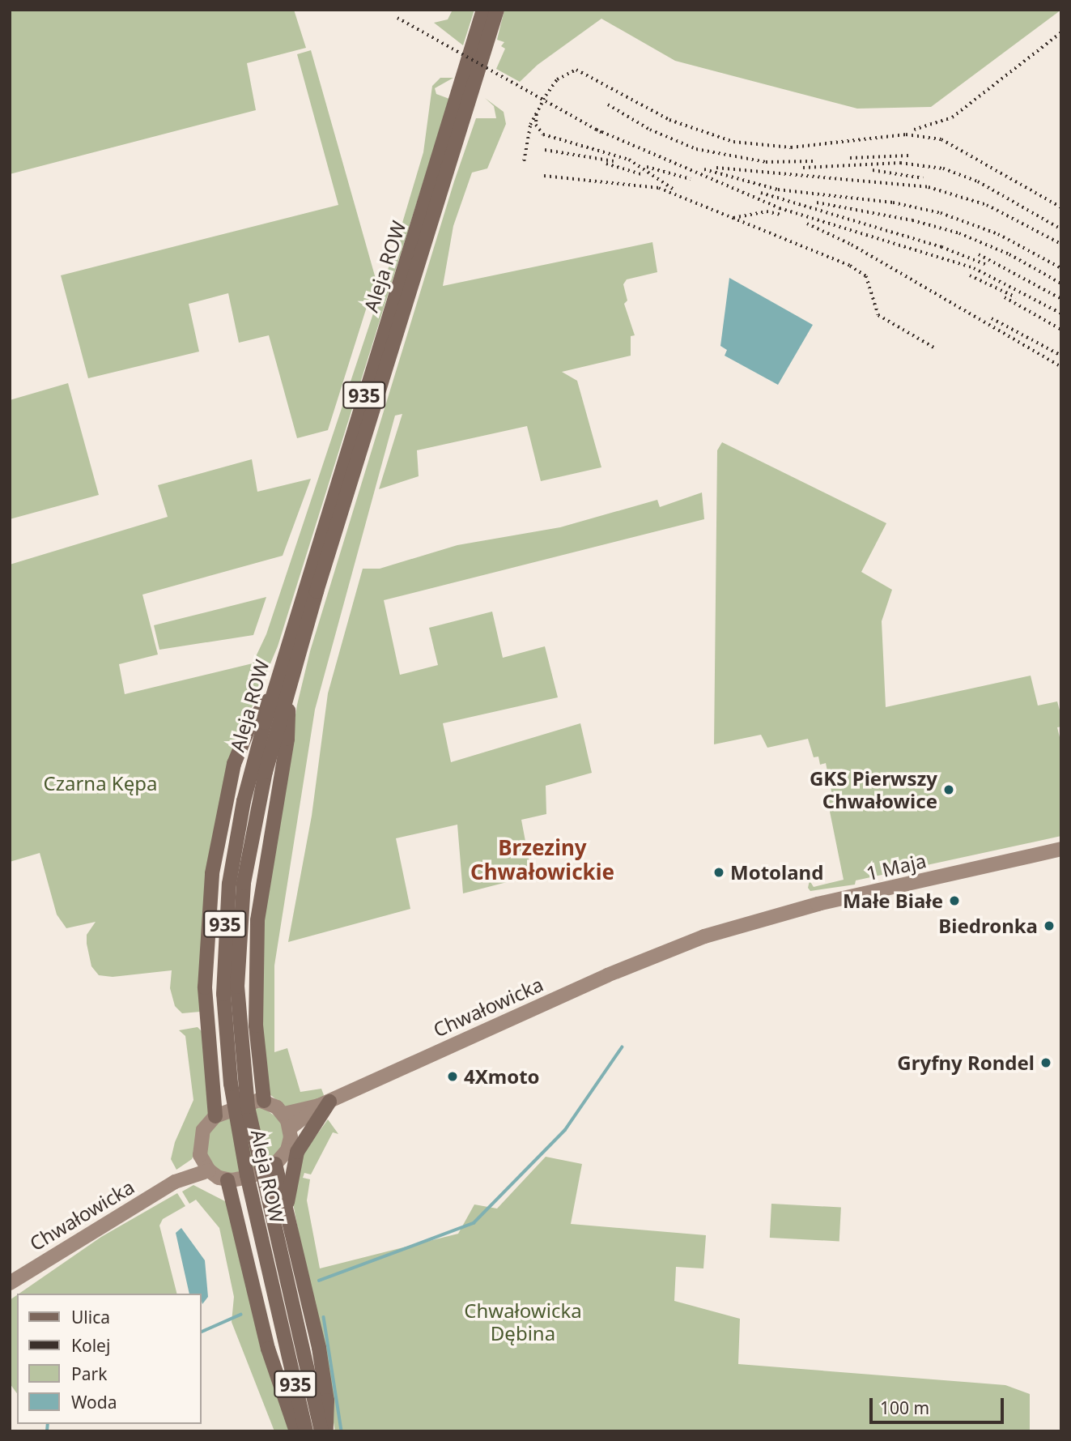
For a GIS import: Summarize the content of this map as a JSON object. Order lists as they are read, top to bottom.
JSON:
{
  "streets": {
    "main road": [
      "Aleja ROW",
      "935",
      "1 Maja",
      "Chwałowicka"
    ]
  },
  "crossings": [
    ["1 Maja", "Chwałowicka"]
  ],
  "districts": ["Brzeziny Chwałowickie"],
  "parks": ["Czarna Kępa", "Chwałowicka Dębina"],
  "places": [
    "GKS Pierwszy Chwałowice",
    "Motoland",
    "Małe Białe",
    "Biedronka",
    "Gryfny Rondel",
    "4Xmoto"
  ],
  "legend": [
    "Ulica",
    "Kolej",
    "Park",
    "Woda"
  ],
  "scale_bar": "100 m"
}
